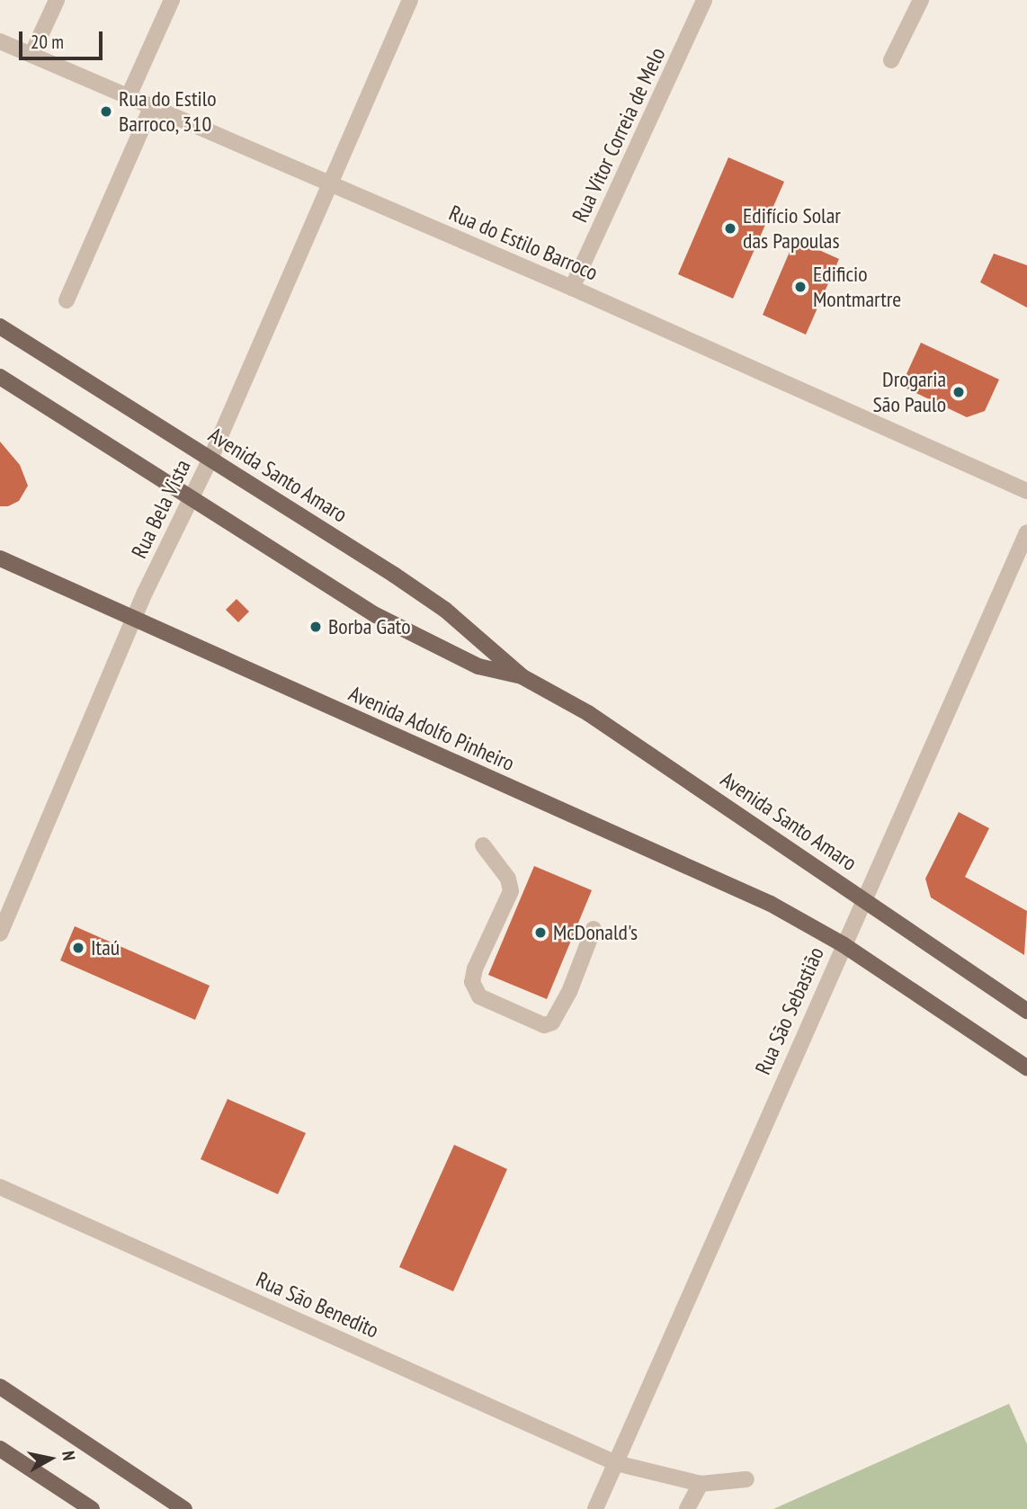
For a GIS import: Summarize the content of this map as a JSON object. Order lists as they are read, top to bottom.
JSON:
{
  "streets": {
    "main road": ["Avenida Santo Amaro", "Avenida Adolfo Pinheiro"],
    "street": [
      "Rua Vitor Correia de Melo",
      "Rua do Estilo Barroco",
      "Rua Bela Vista",
      "Rua São Sebastião",
      "Rua São Benedito"
    ]
  },
  "crossings": [
    ["Rua Vitor Correia de Melo", "Rua do Estilo Barroco"],
    ["Rua do Estilo Barroco", "Rua Bela Vista"],
    ["Avenida Santo Amaro", "Rua Bela Vista"],
    ["Avenida Santo Amaro", "Rua São Sebastião"],
    ["Rua Bela Vista", "Avenida Adolfo Pinheiro"],
    ["Avenida Adolfo Pinheiro", "Rua São Sebastião"],
    ["Rua São Sebastião", "Rua São Benedito"]
  ],
  "places": [
    "Rua do Estilo Barroco, 310",
    "Edifício Solar das Papoulas",
    "Edificio Montmartre",
    "Drogaria São Paulo",
    "Borba Gato",
    "McDonald's",
    "Itaú"
  ],
  "scale_bar": "20 m",
  "north": "right"
}
